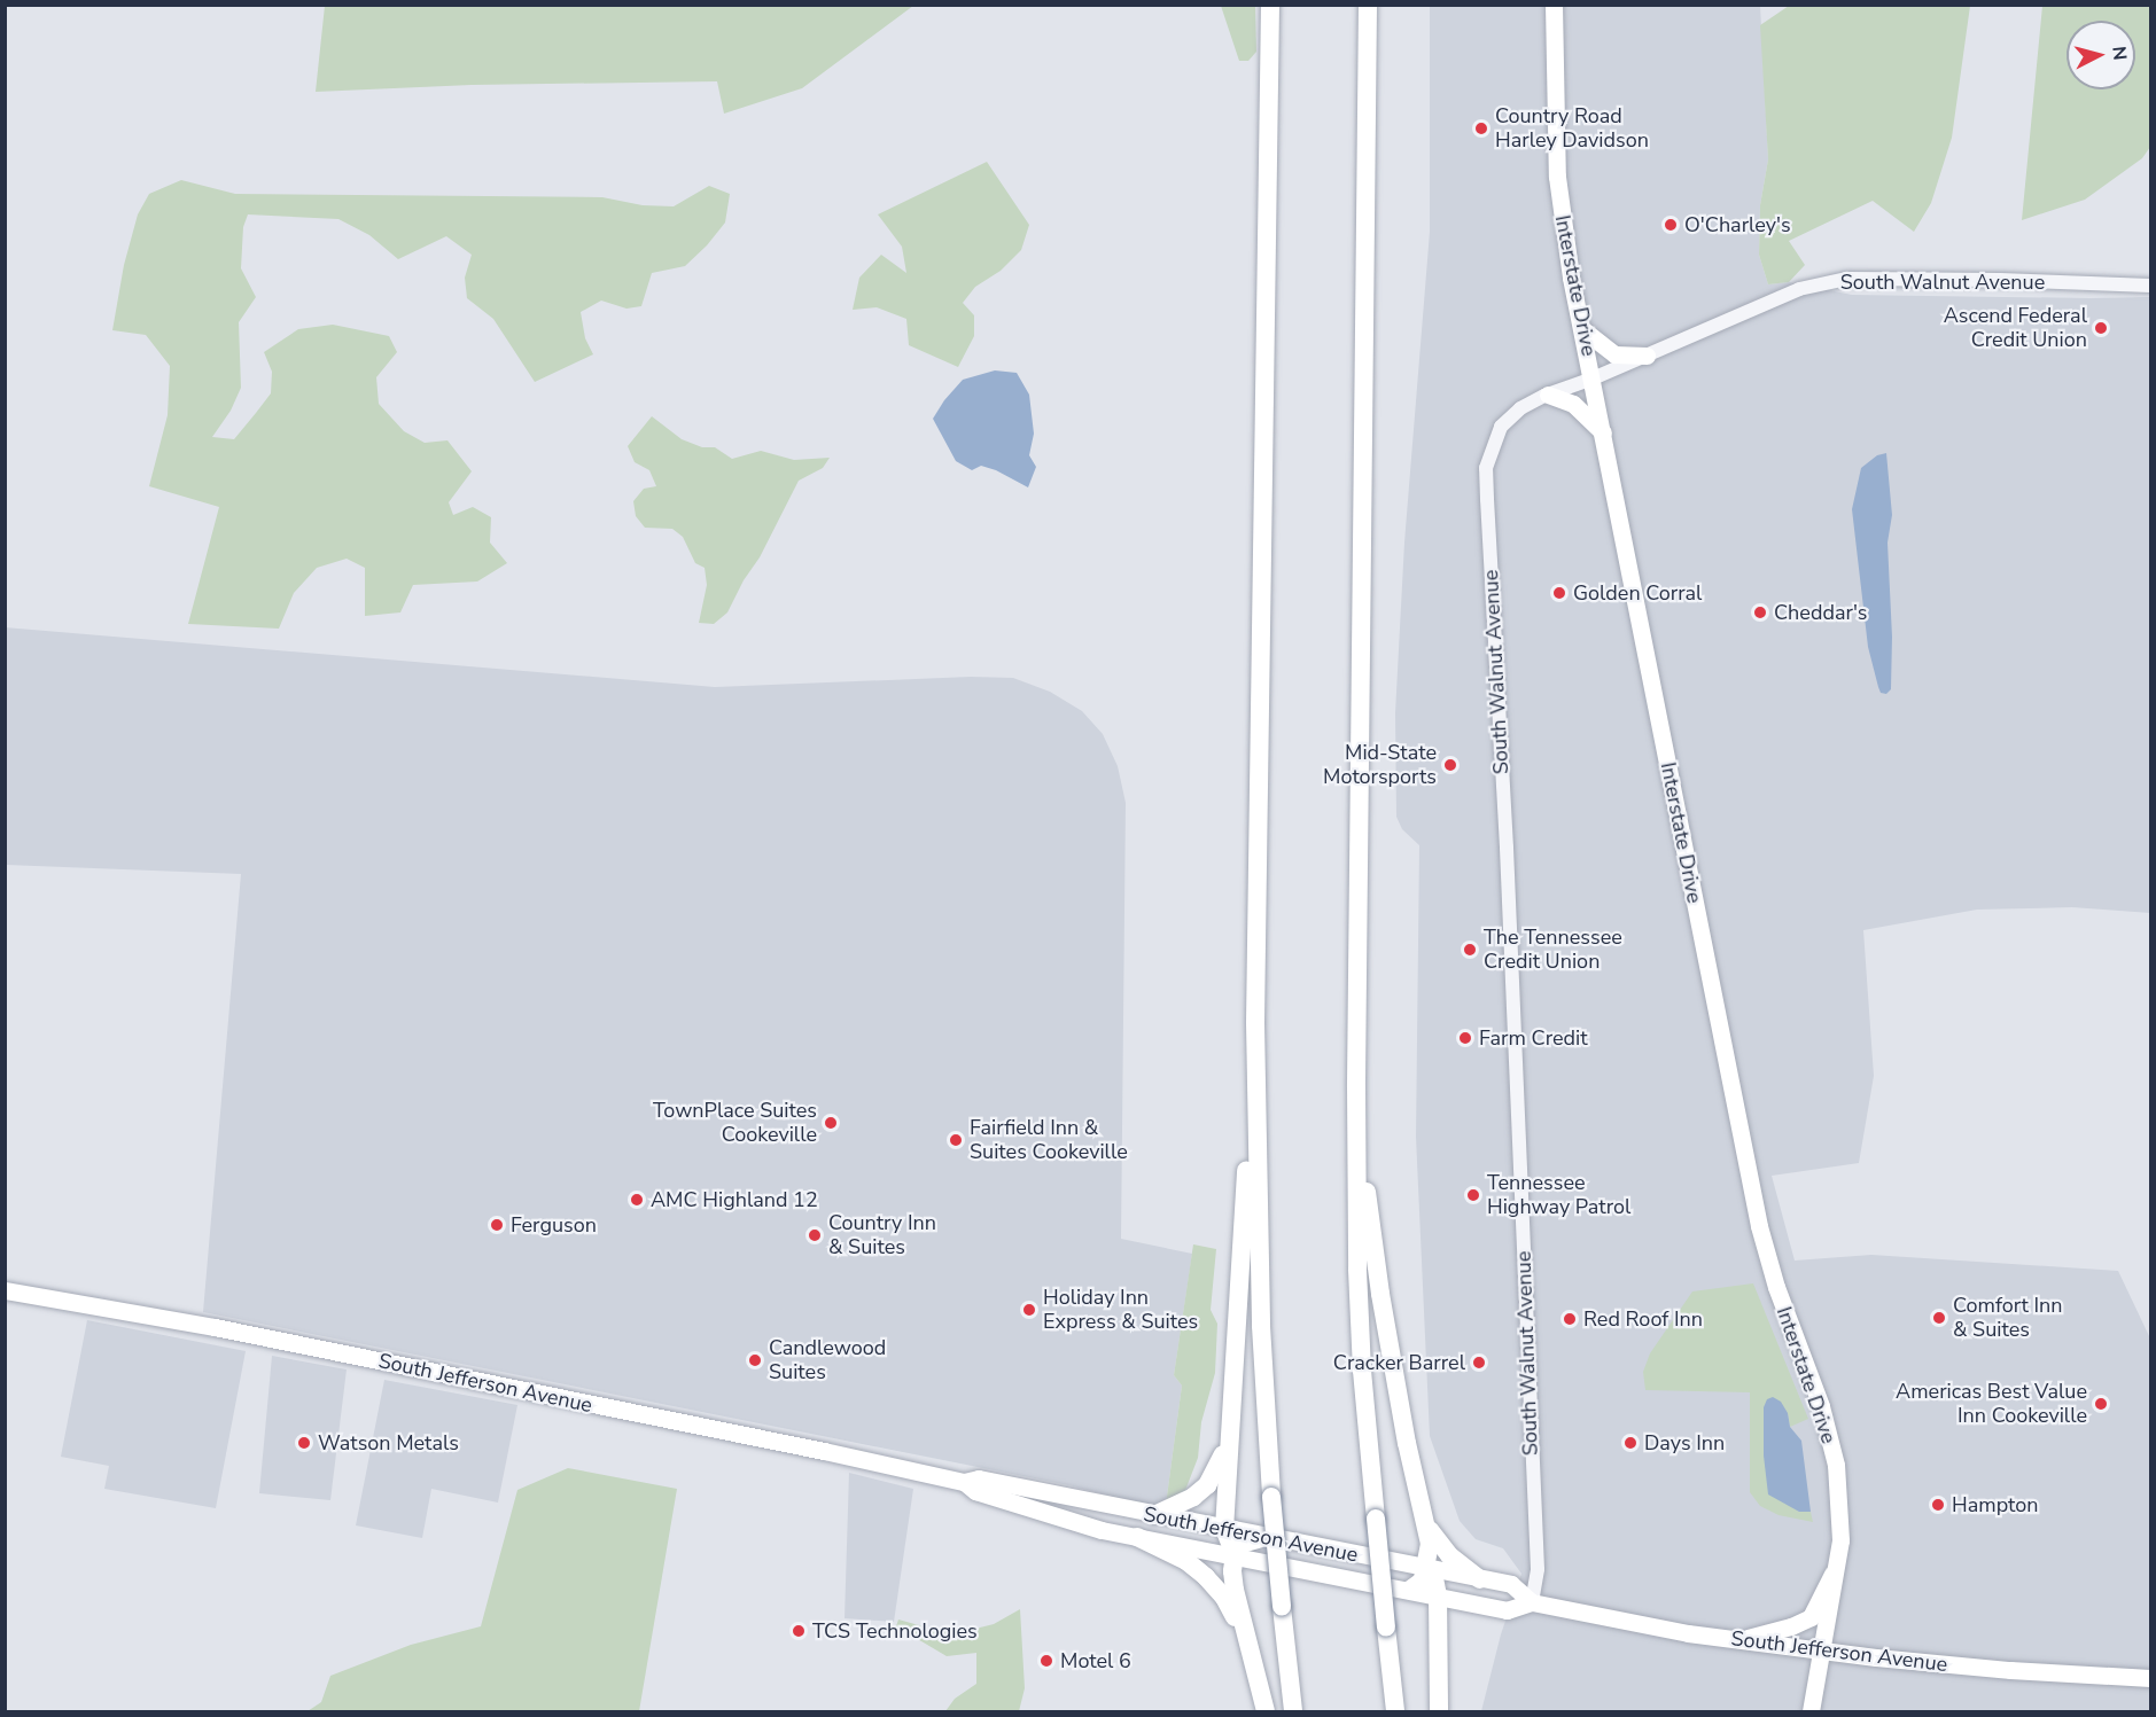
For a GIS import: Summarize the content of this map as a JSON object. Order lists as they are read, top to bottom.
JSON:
{
  "streets": {
    "main road": ["Interstate Drive", "South Jefferson Avenue"],
    "street": ["South Walnut Avenue"]
  },
  "crossings": [
    ["South Walnut Avenue", "Interstate Drive"],
    ["South Walnut Avenue", "South Jefferson Avenue"],
    ["Interstate Drive", "South Jefferson Avenue"]
  ],
  "places": [
    "Country Road Harley Davidson",
    "O'Charley's",
    "Ascend Federal Credit Union",
    "Golden Corral",
    "Cheddar's",
    "Mid-State Motorsports",
    "The Tennessee Credit Union",
    "Farm Credit",
    "TownPlace Suites Cookeville",
    "Fairfield Inn & Suites Cookeville",
    "Tennessee Highway Patrol",
    "AMC Highland 12",
    "Ferguson",
    "Country Inn & Suites",
    "Holiday Inn Express & Suites",
    "Comfort Inn & Suites",
    "Red Roof Inn",
    "Candlewood Suites",
    "Cracker Barrel",
    "Americas Best Value Inn Cookeville",
    "Watson Metals",
    "Days Inn",
    "Hampton",
    "TCS Technologies",
    "Motel 6"
  ],
  "north": "right"
}
